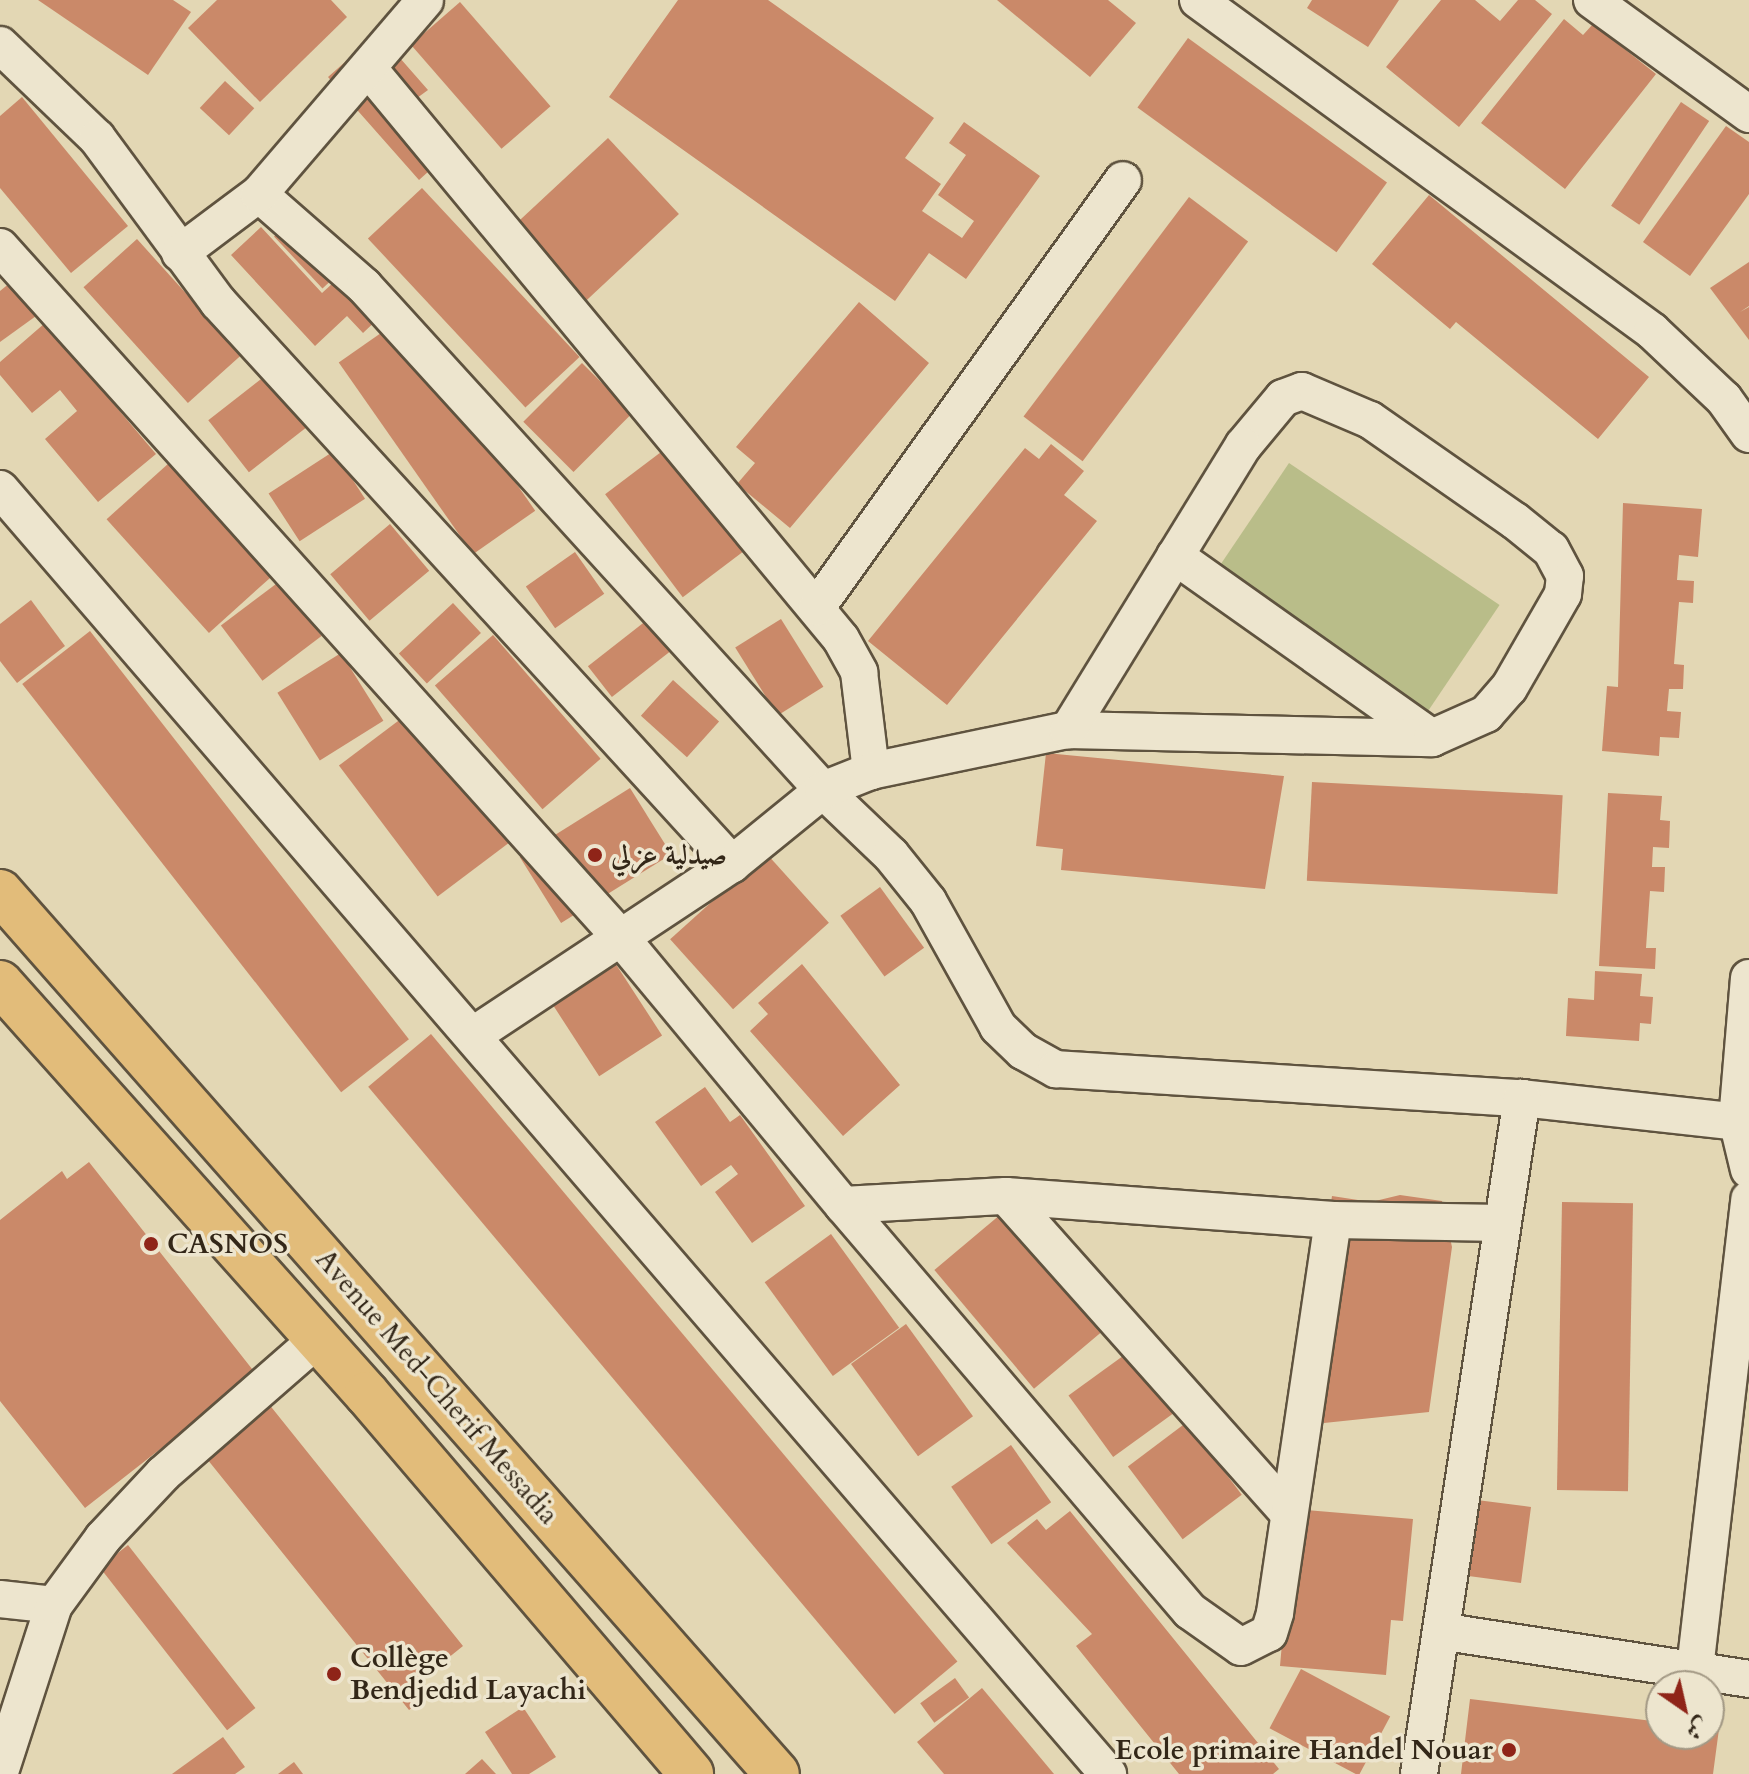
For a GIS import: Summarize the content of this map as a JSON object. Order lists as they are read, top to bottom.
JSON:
{
  "streets": {
    "highway": ["Avenue Med-Cherif Messadia"]
  },
  "places": [
    "صيدلية عزلي",
    "CASNOS",
    "Collège Bendjedid Layachi",
    "Ecole primaire Handel Nouar"
  ],
  "north": "bottom right"
}
